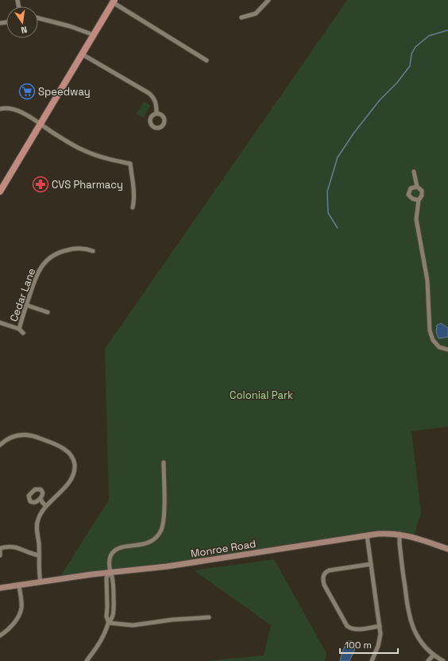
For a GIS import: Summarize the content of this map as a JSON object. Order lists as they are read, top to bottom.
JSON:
{
  "streets": {
    "street": ["Cedar Lane", "Monroe Road"]
  },
  "parks": ["Colonial Park"],
  "places": {
    "supermarket": ["Speedway"],
    "pharmacy": ["CVS Pharmacy"]
  },
  "scale_bar": "100 m",
  "north": "bottom"
}
